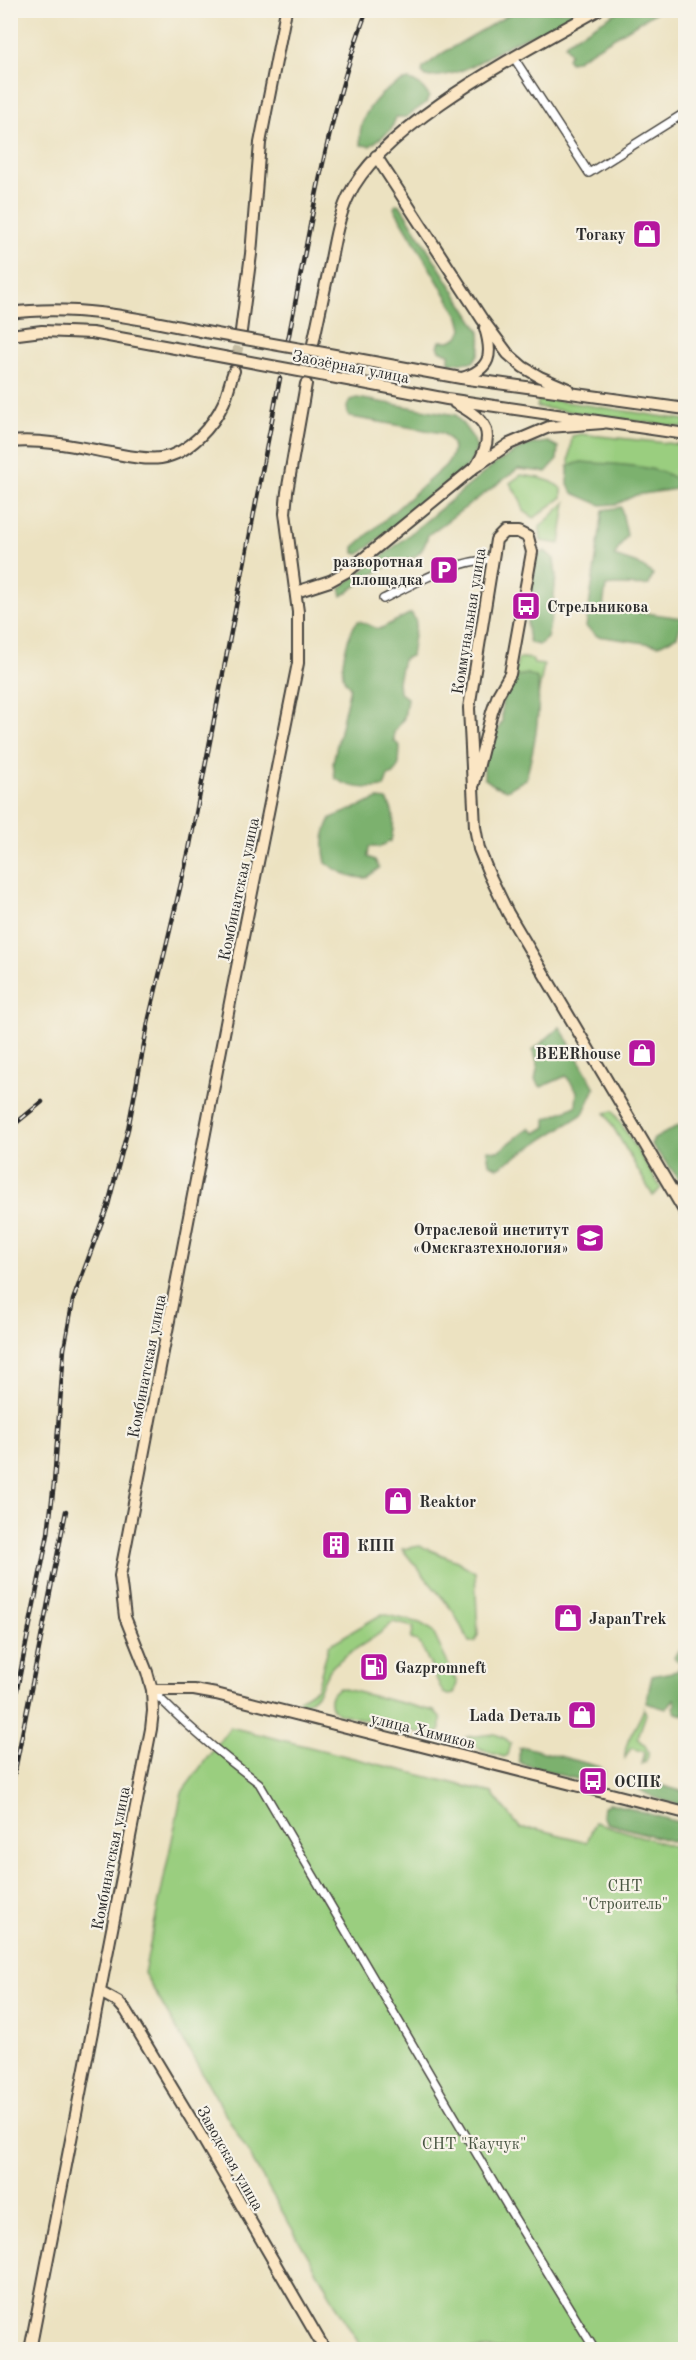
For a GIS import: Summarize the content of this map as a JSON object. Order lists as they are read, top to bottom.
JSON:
{
  "streets": {
    "main road": [
      "Заозёрная улица",
      "Коммунальная улица",
      "Комбинатская улица",
      "улица Химиков",
      "Заводская улица"
    ]
  },
  "crossings": [
    ["Комбинатская улица", "улица Химиков"],
    ["Комбинатская улица", "Заводская улица"]
  ],
  "parks": ["СНТ \"Строитель\"", "СНТ \"Каучук\""],
  "places": {
    "shop": [
      "Тогаку",
      "BEERhouse",
      "Reaktor",
      "JapanTrek",
      "Lada Dеталь"
    ],
    "parking": ["разворотная площадка"],
    "bus stop": ["Стрельникова", "ОСПК"],
    "school or university": ["Отраслевой институт «Омскгазтехнология»"],
    "building": ["КПП"],
    "fuel station": ["Gazpromneft"]
  }
}
